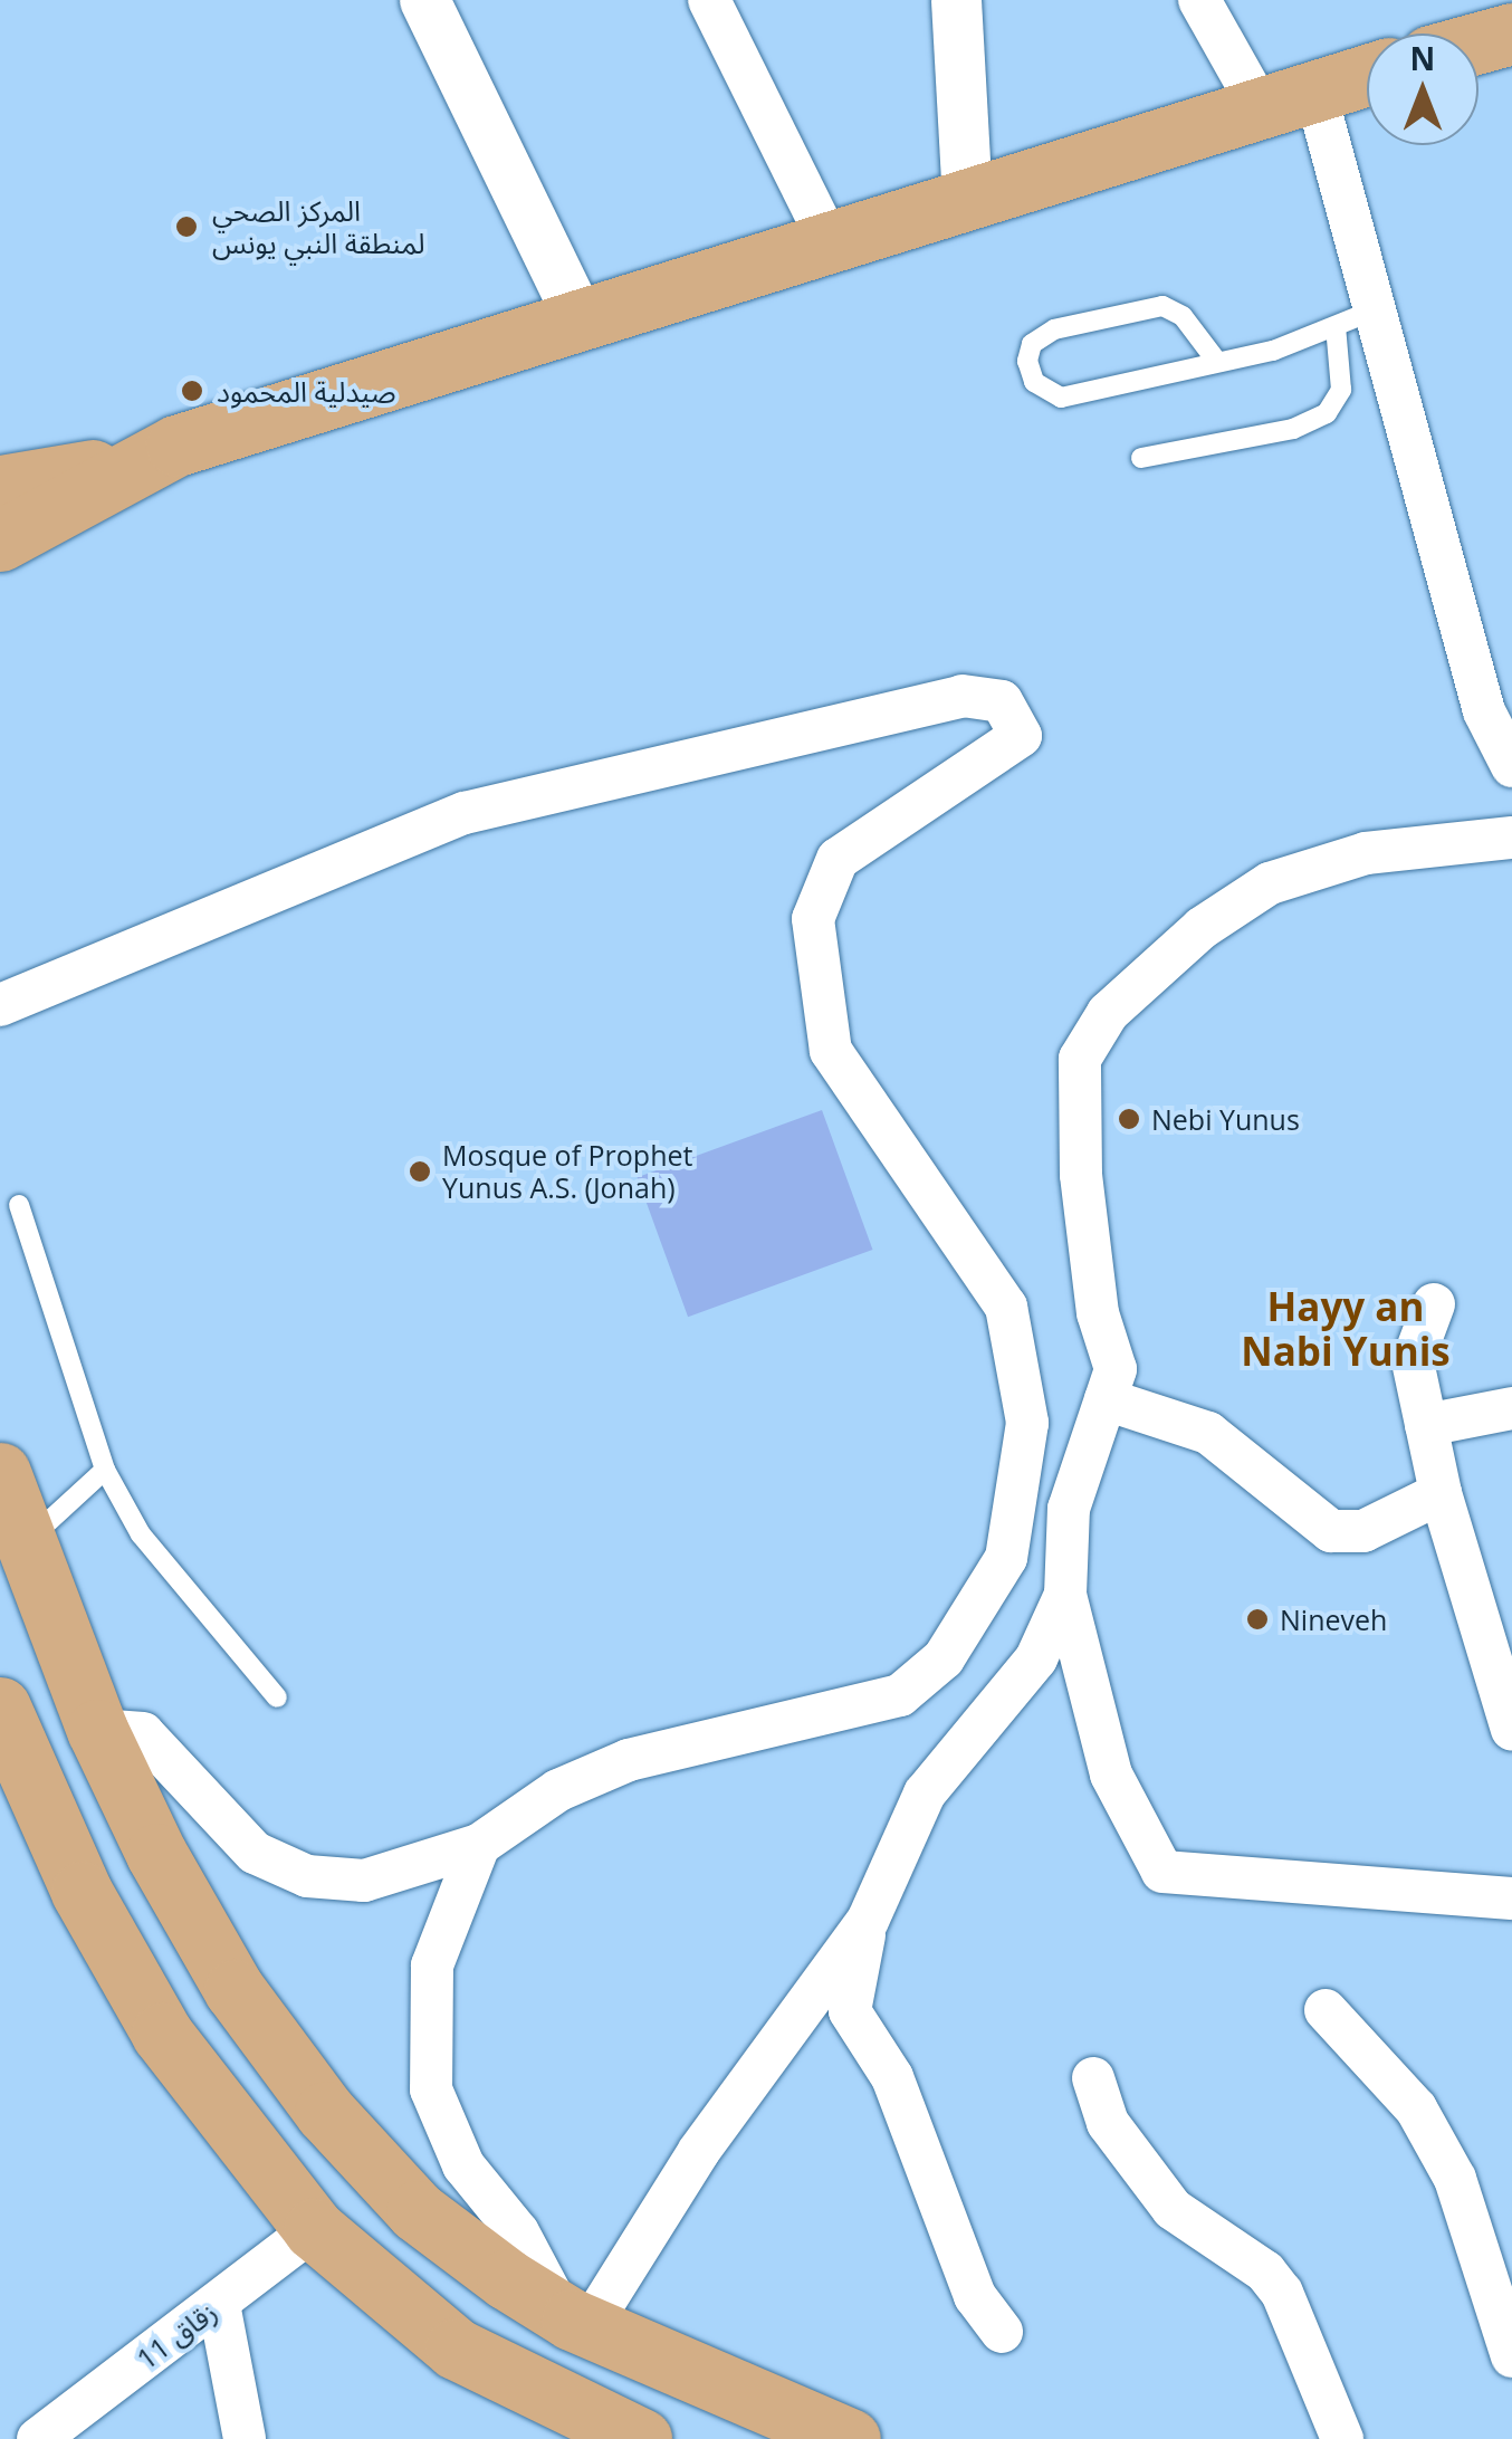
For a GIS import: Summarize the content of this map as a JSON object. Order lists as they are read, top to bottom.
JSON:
{
  "streets": {
    "street": ["زقاق 11"]
  },
  "districts": ["Hayy an Nabi Yunis"],
  "places": [
    "المركز الصحي لمنطقة النبي يونس",
    "صيدلية المحمود",
    "Nebi Yunus",
    "Mosque of Prophet Yunus A.S. (Jonah)",
    "Nineveh"
  ],
  "north": "top"
}
